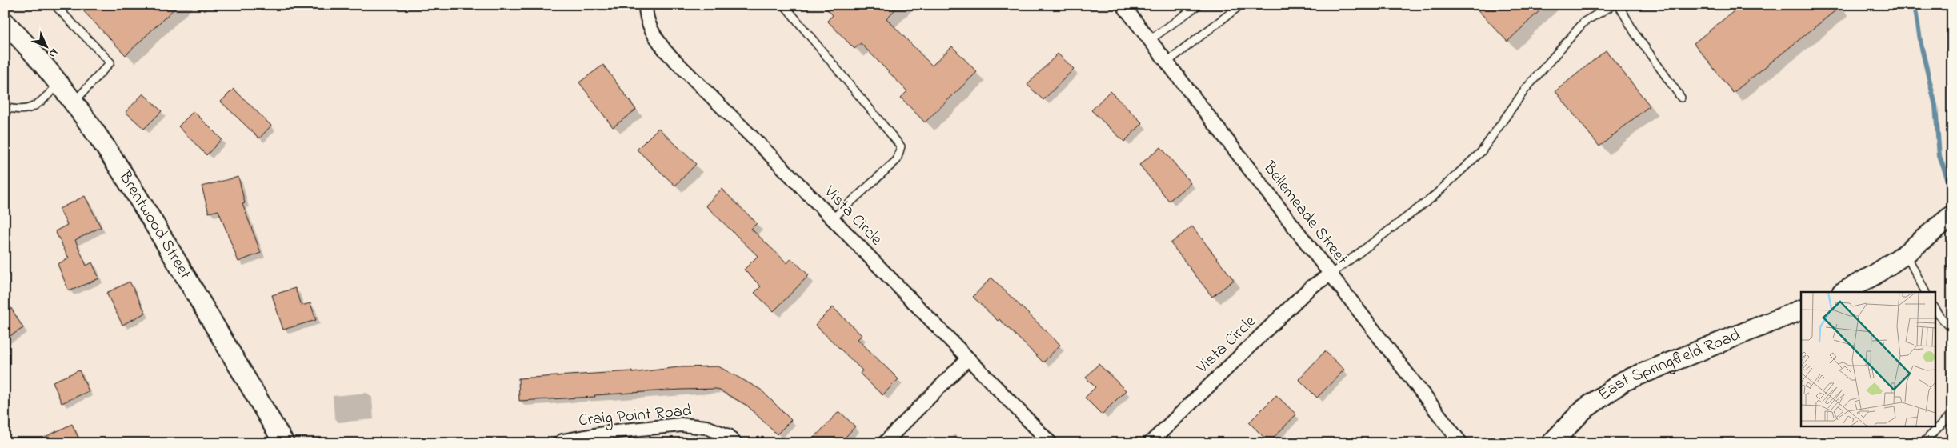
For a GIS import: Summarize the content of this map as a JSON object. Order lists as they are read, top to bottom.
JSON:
{
  "streets": {
    "main road": ["Brentwood Street", "East Springfield Road"],
    "street": ["Bellemeade Street", "Vista Circle", "Craig Point Road"]
  },
  "crossings": [
    ["Bellemeade Street", "Vista Circle"]
  ],
  "north": "bottom right"
}
